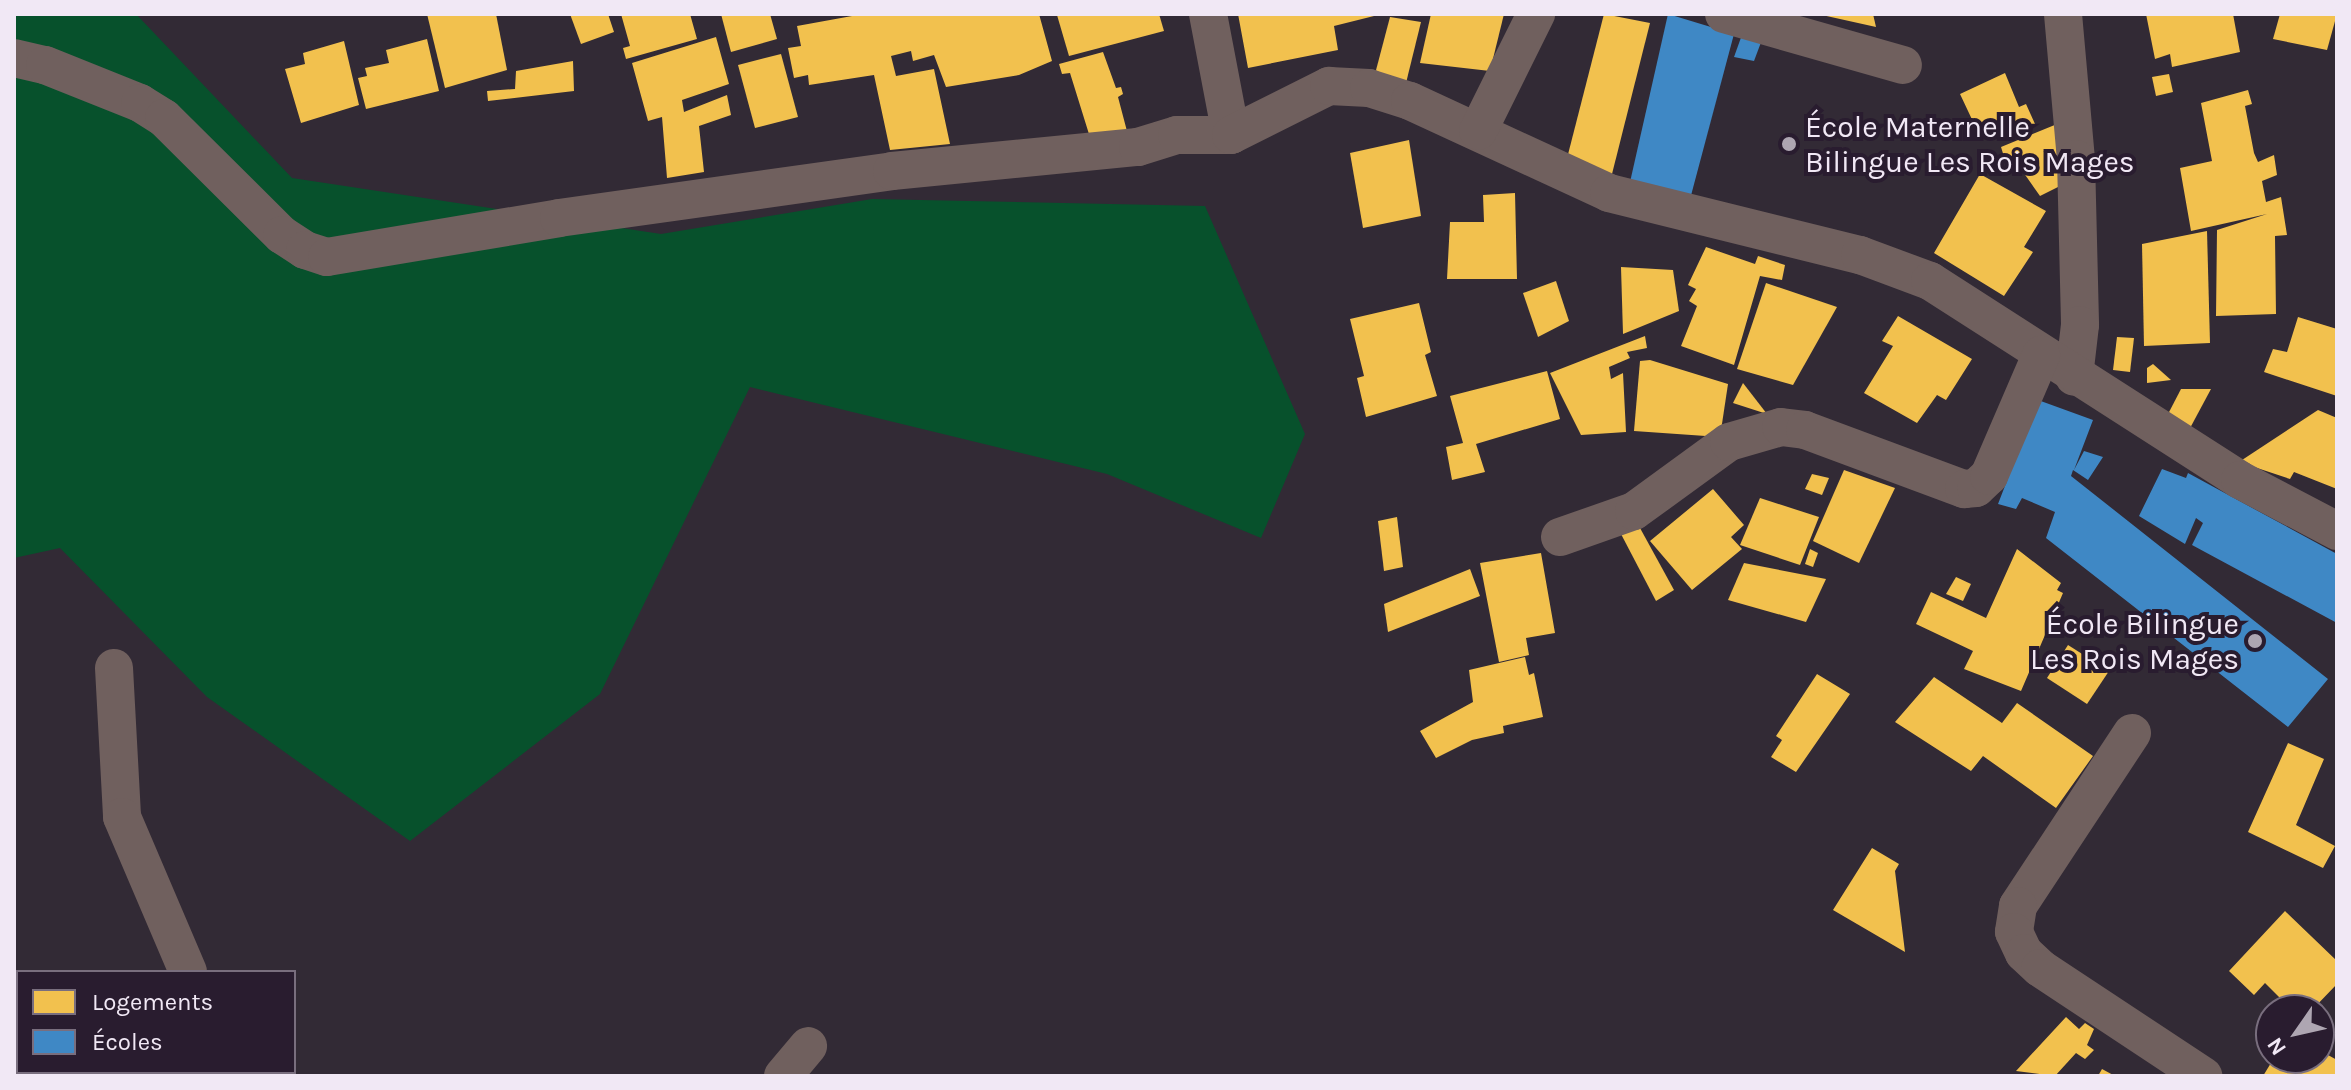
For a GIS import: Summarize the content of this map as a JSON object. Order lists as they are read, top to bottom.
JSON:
{
  "places": ["École Maternelle Bilingue Les Rois Mages", "École Bilingue Les Rois Mages"],
  "legend": ["Logements", "Écoles"],
  "north": "bottom left"
}
